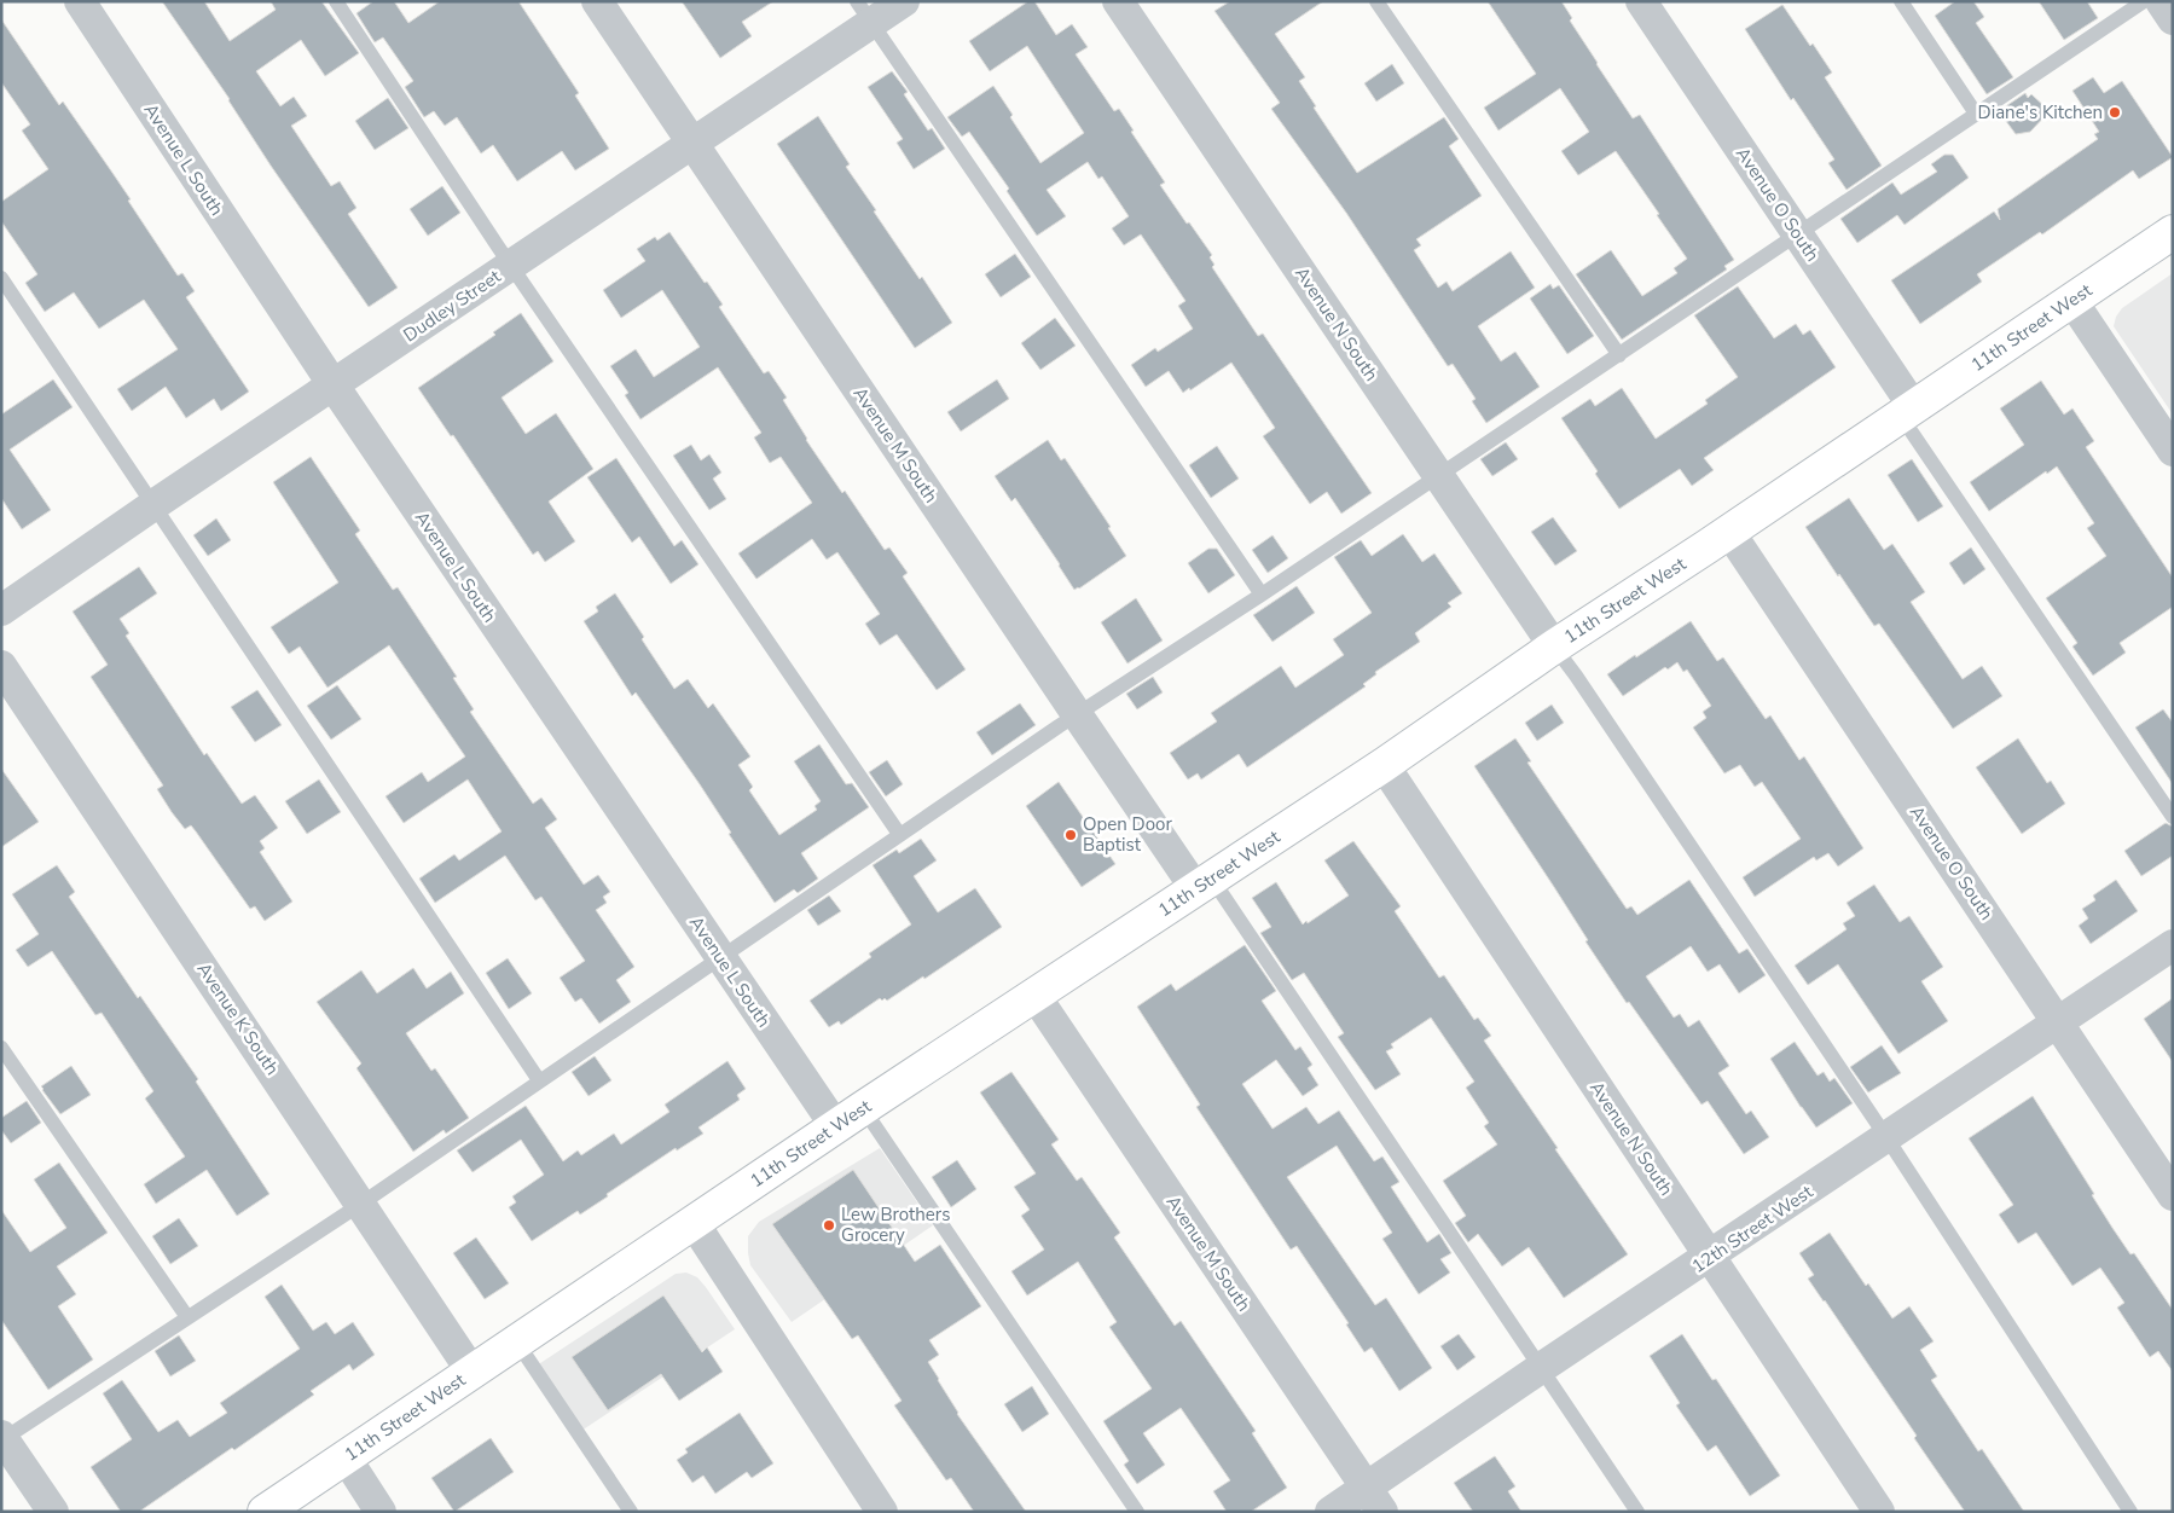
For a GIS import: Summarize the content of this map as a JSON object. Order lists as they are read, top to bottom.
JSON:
{
  "streets": {
    "street": [
      "Avenue L South",
      "Avenue O South",
      "Dudley Street",
      "Avenue N South",
      "11th Street West",
      "Avenue M South",
      "Avenue K South",
      "12th Street West"
    ]
  },
  "crossings": [
    ["Avenue L South", "Dudley Street"],
    ["Avenue L South", "11th Street West"],
    ["Avenue O South", "11th Street West"],
    ["Avenue O South", "12th Street West"],
    ["Dudley Street", "Avenue M South"],
    ["Avenue N South", "11th Street West"],
    ["Avenue N South", "12th Street West"],
    ["11th Street West", "Avenue M South"],
    ["11th Street West", "Avenue K South"],
    ["Avenue M South", "12th Street West"]
  ],
  "places": ["Diane's Kitchen", "Open Door Baptist", "Lew Brothers Grocery"]
}
